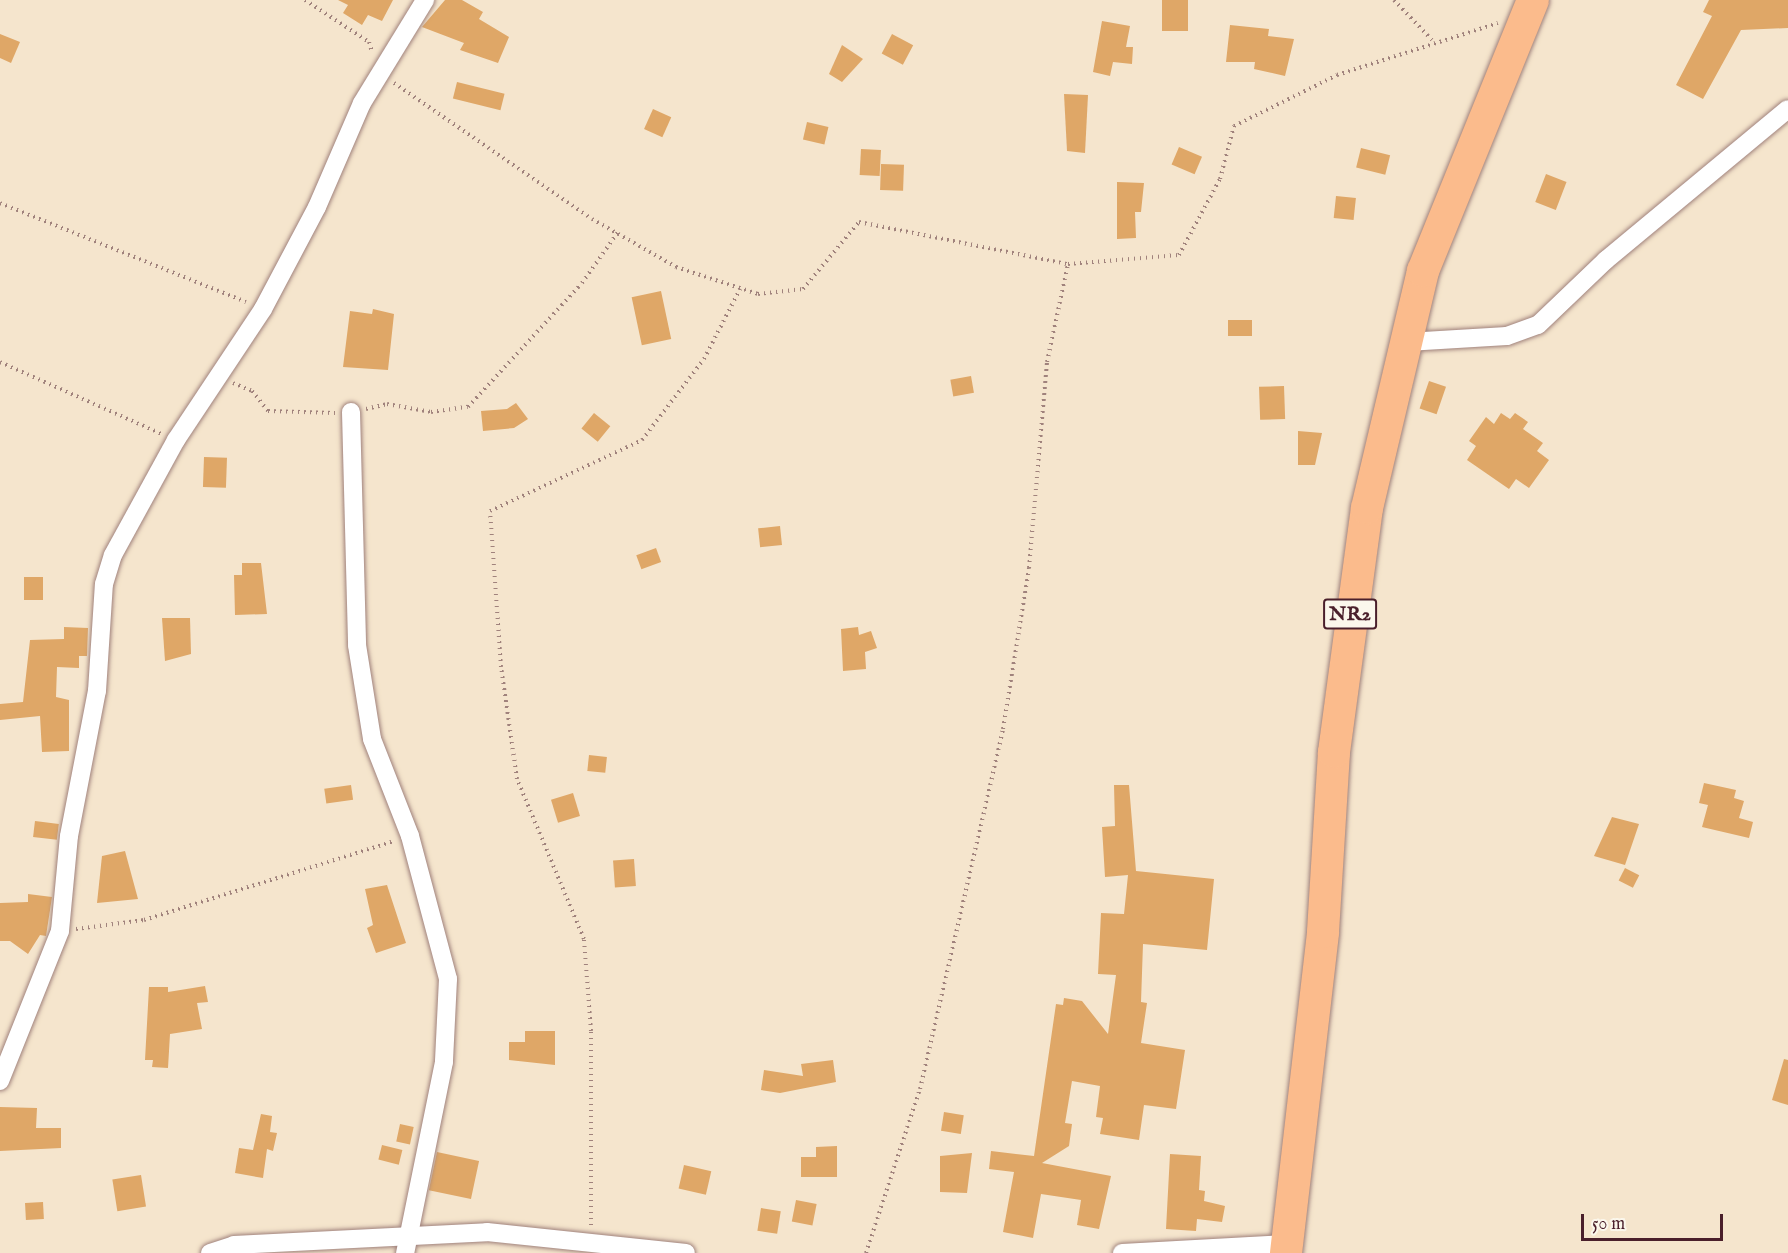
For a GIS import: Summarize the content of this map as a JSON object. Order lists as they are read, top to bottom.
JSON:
{
  "streets": {
    "highway": ["NR2"]
  },
  "scale_bar": "50 m"
}
